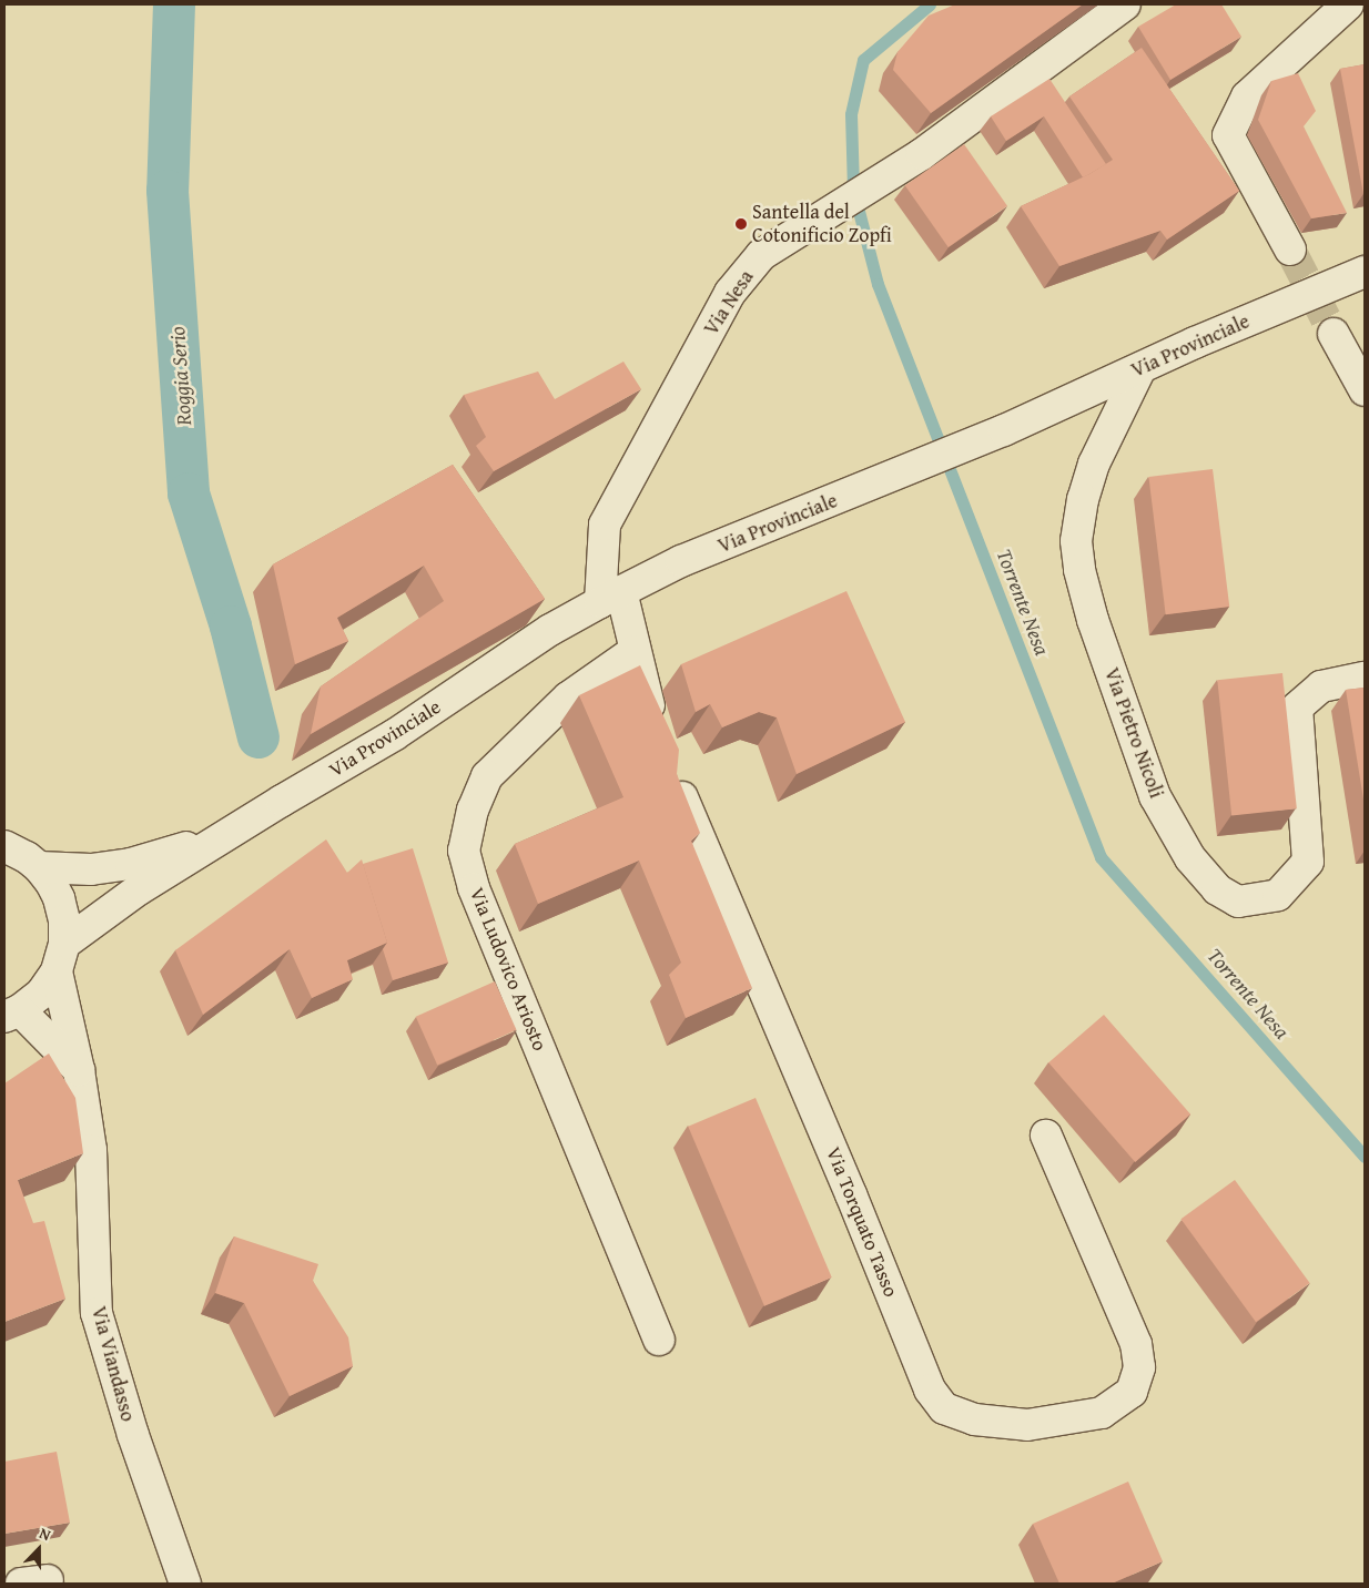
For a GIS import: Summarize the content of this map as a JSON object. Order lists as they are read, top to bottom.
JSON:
{
  "streets": {
    "street": [
      "Via Nesa",
      "Via Provinciale",
      "Via Pietro Nicoli",
      "Via Ludovico Ariosto",
      "Via Torquato Tasso",
      "Via Viandasso"
    ]
  },
  "crossings": [
    ["Via Nesa", "Via Provinciale"],
    ["Via Provinciale", "Via Pietro Nicoli"],
    ["Via Provinciale", "Via Viandasso"]
  ],
  "water": ["Roggia Serio", "Torrente Nesa"],
  "places": ["Santella del Cotonificio Zopfi"],
  "north": "top"
}
